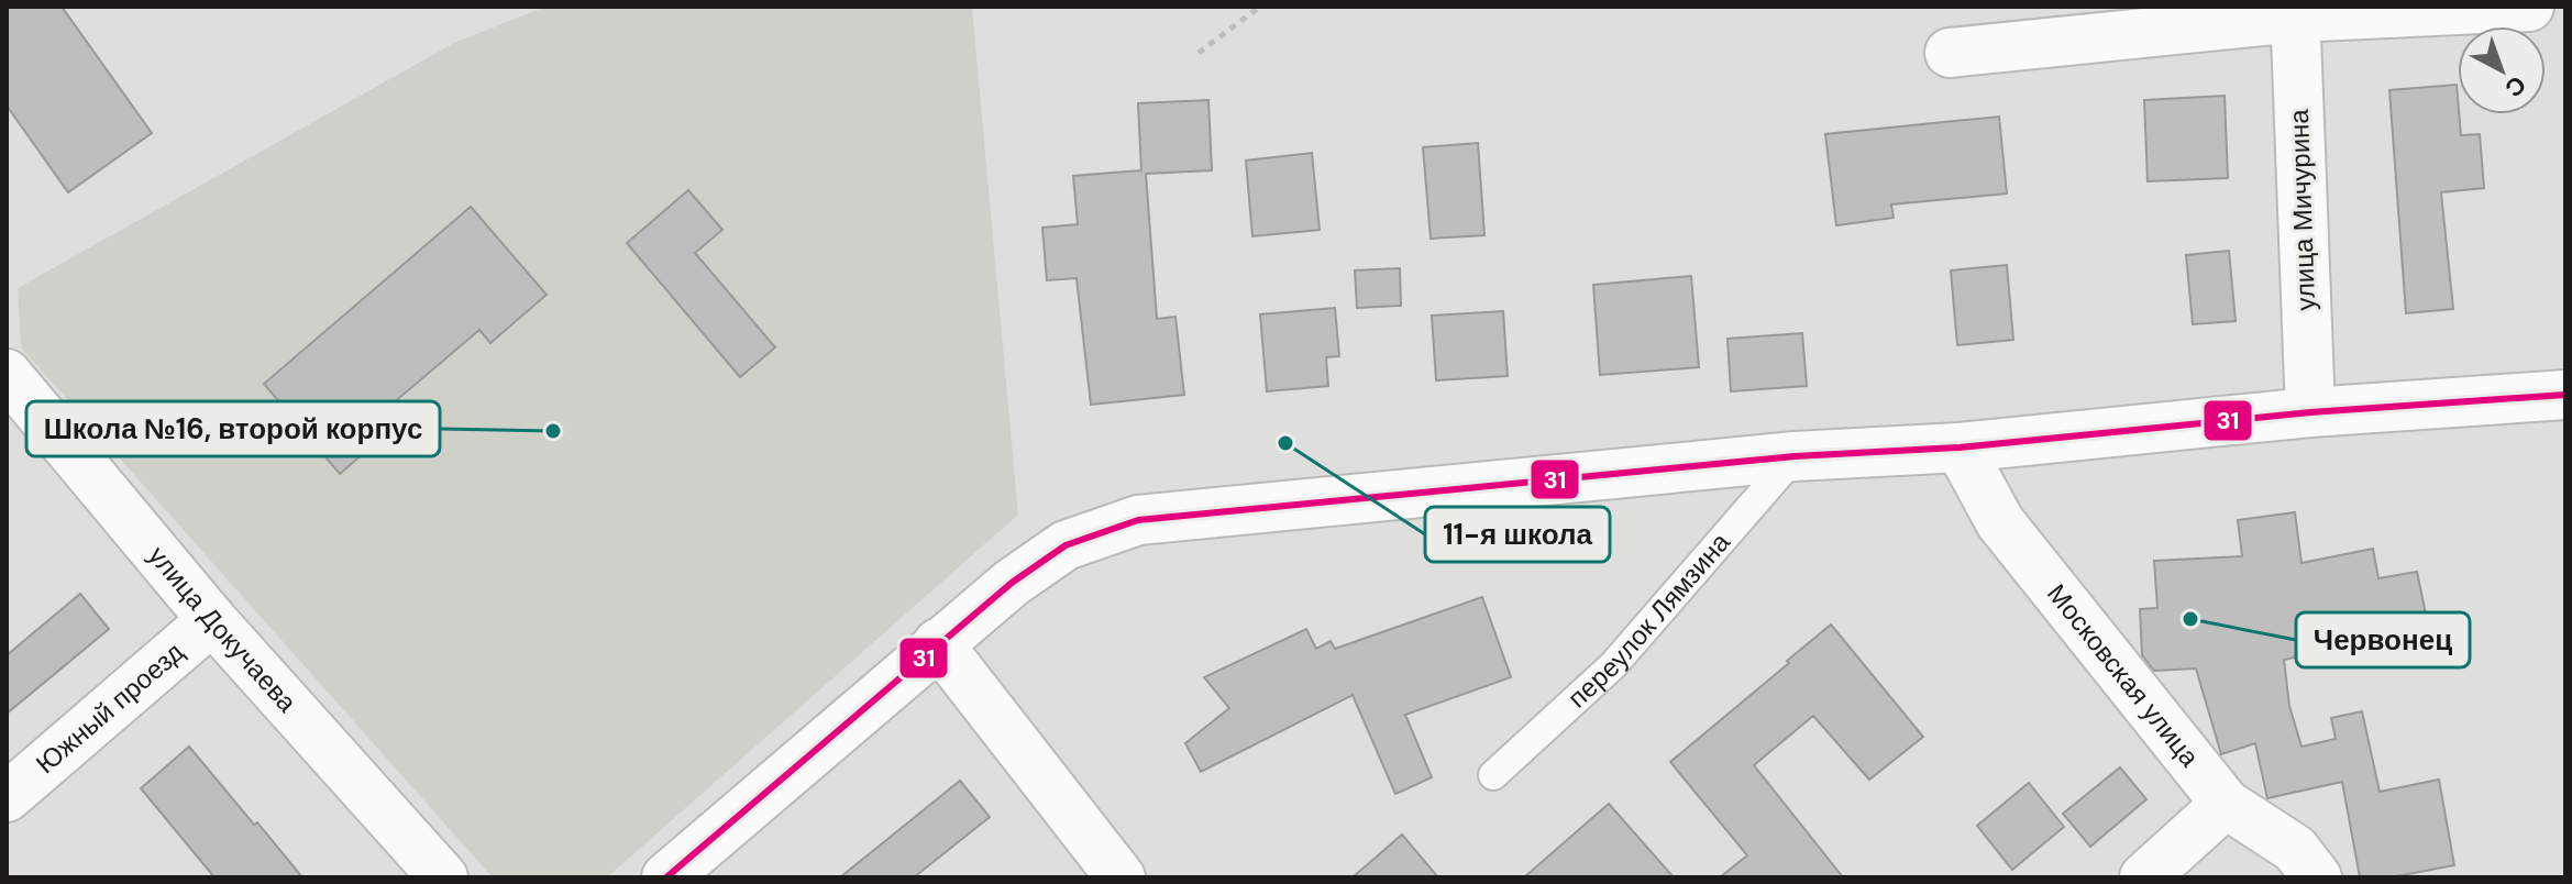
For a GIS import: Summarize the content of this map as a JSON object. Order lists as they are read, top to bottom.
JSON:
{
  "streets": {
    "street": [
      "улица Мичурина",
      "улица Докучаева",
      "Московская улица",
      "Южный проезд"
    ],
    "lane": ["переулок Лямзина"]
  },
  "crossings": [
    ["улица Докучаева", "Южный проезд"]
  ],
  "places": ["Школа №16, второй корпус", "11-я школа", "Червонец"],
  "lines": ["transit line 31"],
  "north": "bottom right"
}
